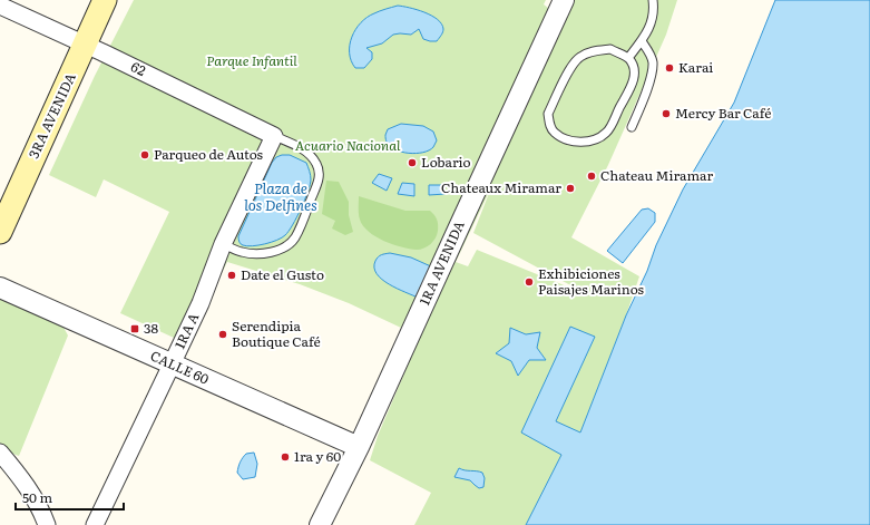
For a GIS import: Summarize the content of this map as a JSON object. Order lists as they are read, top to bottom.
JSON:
{
  "streets": {
    "main road": ["3RA AVENIDA"],
    "street": [
      "62",
      "1RA AVENIDA",
      "1RA A",
      "CALLE 60"
    ]
  },
  "crossings": [
    ["62", "3RA AVENIDA"],
    ["62", "1RA A"],
    ["1RA AVENIDA", "CALLE 60"],
    ["1RA A", "CALLE 60"]
  ],
  "water": ["Plaza de los Delfines"],
  "parks": ["Parque Infantil", "Acuario Nacional"],
  "places": {
    "other": [
      "Karai",
      "Mercy Bar Café",
      "Parqueo de Autos",
      "Lobario",
      "Chateau Miramar",
      "Chateaux Miramar",
      "Date el Gusto",
      "Exhibiciones Paisajes Marinos",
      "Serendipia Boutique Café",
      "1ra y 60"
    ],
    "transit": ["38"]
  },
  "scale_bar": "50 m"
}
